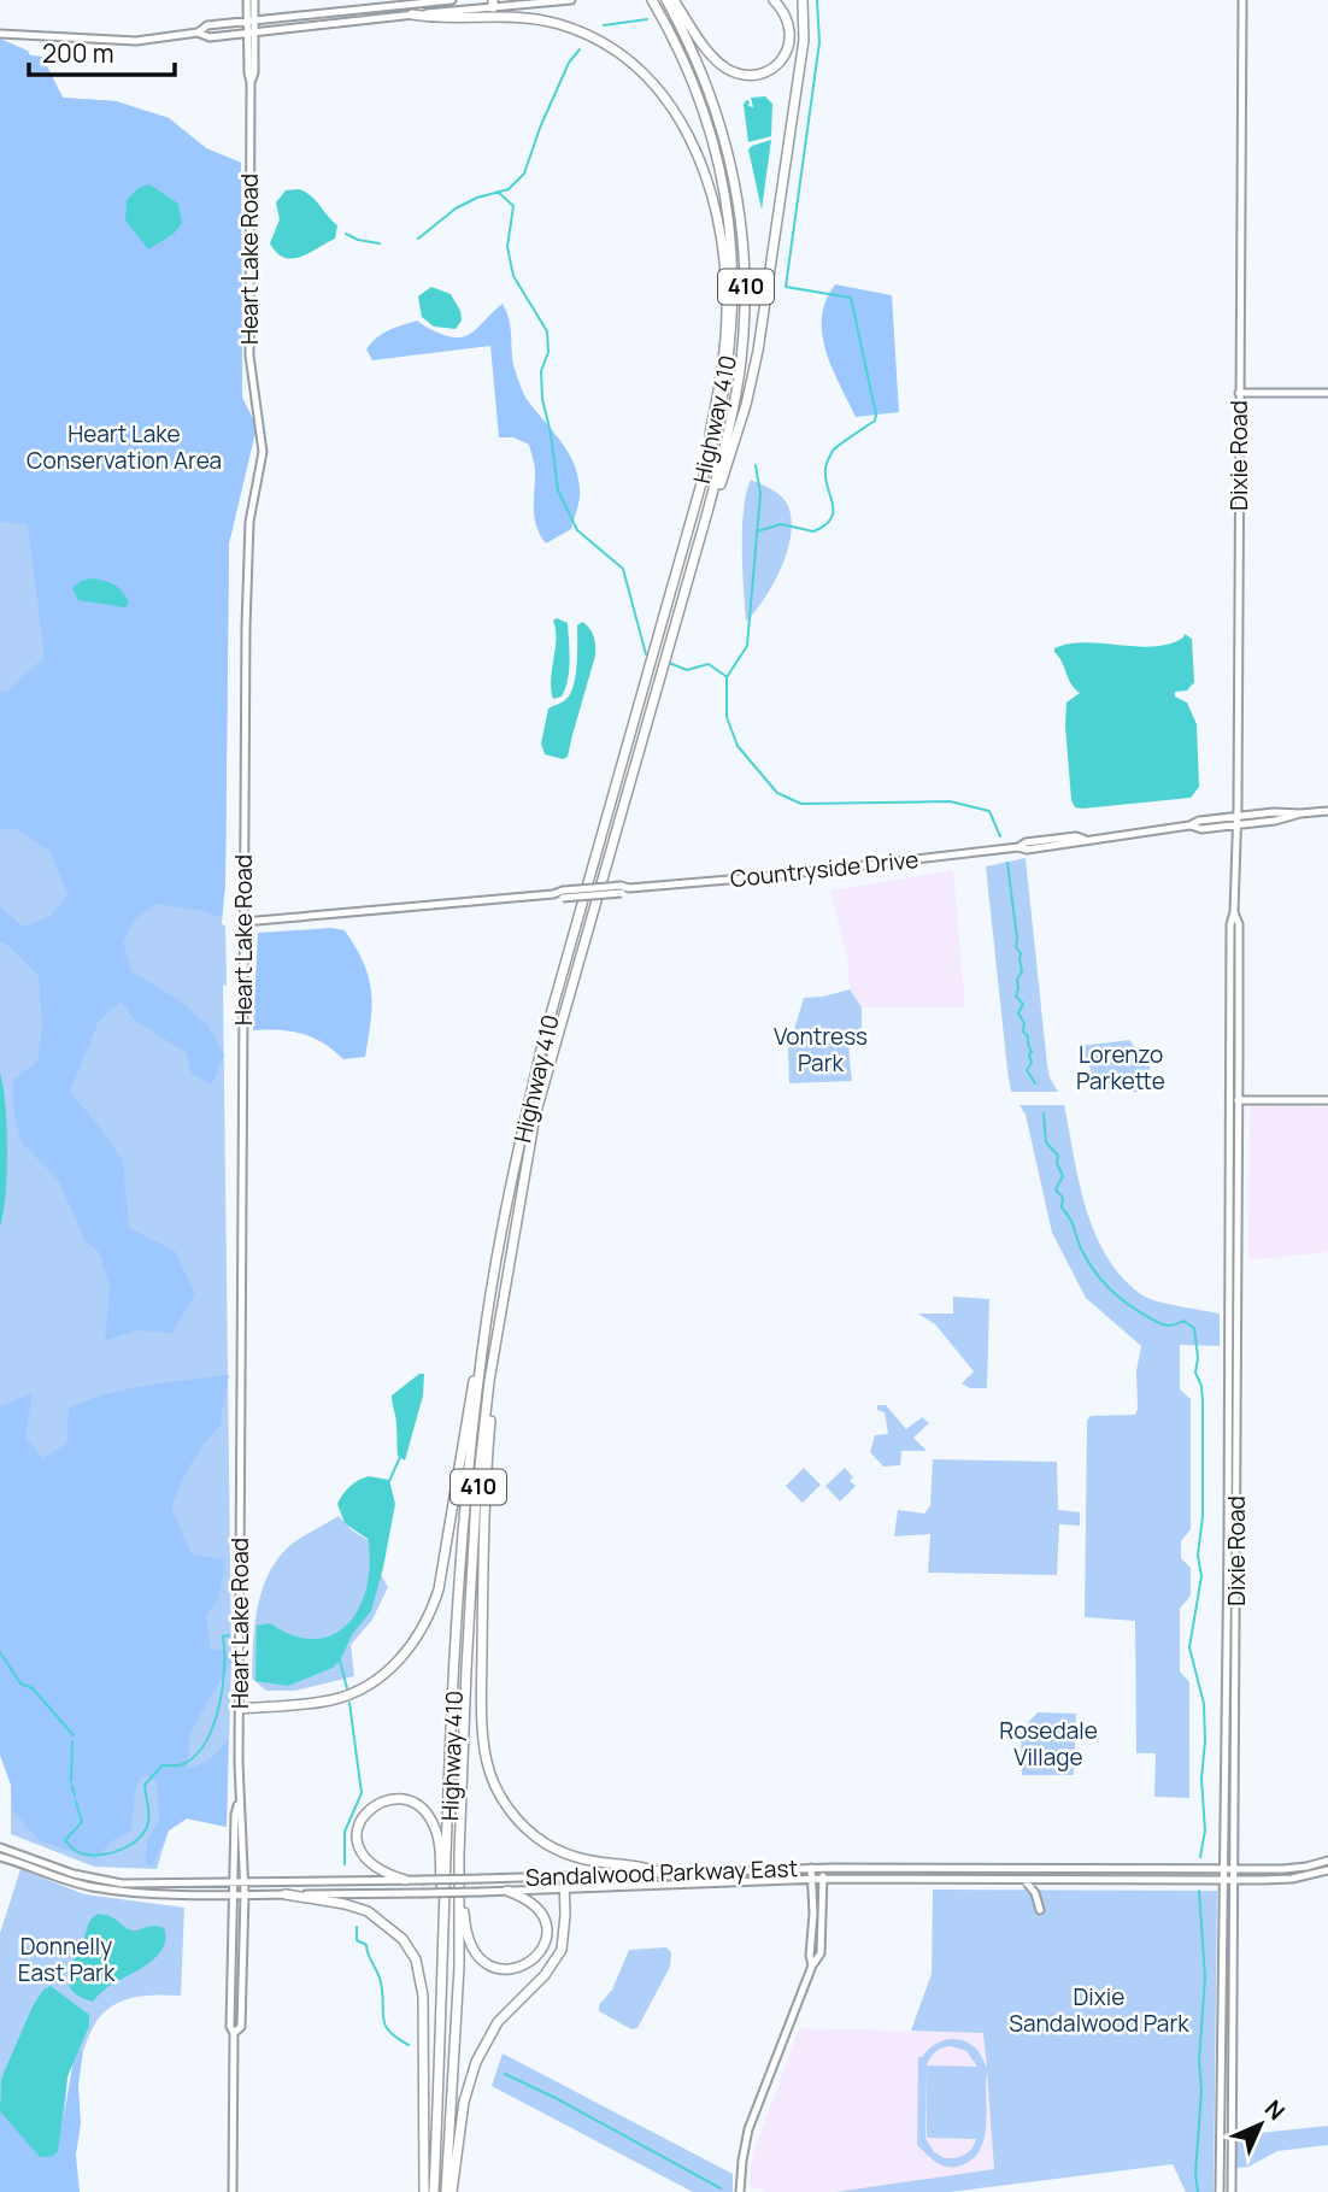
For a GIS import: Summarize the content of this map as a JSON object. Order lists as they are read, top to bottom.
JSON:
{
  "streets": {
    "highway": ["410", "Highway 410"],
    "main road": [
      "Heart Lake Road",
      "Dixie Road",
      "Countryside Drive",
      "Sandalwood Parkway East"
    ]
  },
  "crossings": [
    ["Heart Lake Road", "Countryside Drive"],
    ["Heart Lake Road", "Sandalwood Parkway East"],
    ["Dixie Road", "Countryside Drive"],
    ["Dixie Road", "Sandalwood Parkway East"]
  ],
  "parks": [
    "Heart Lake Conservation Area",
    "Vontress Park",
    "Lorenzo Parkette",
    "Rosedale Village",
    "Donnelly East Park",
    "Dixie Sandalwood Park"
  ],
  "scale_bar": "200 m",
  "north": "top right"
}
